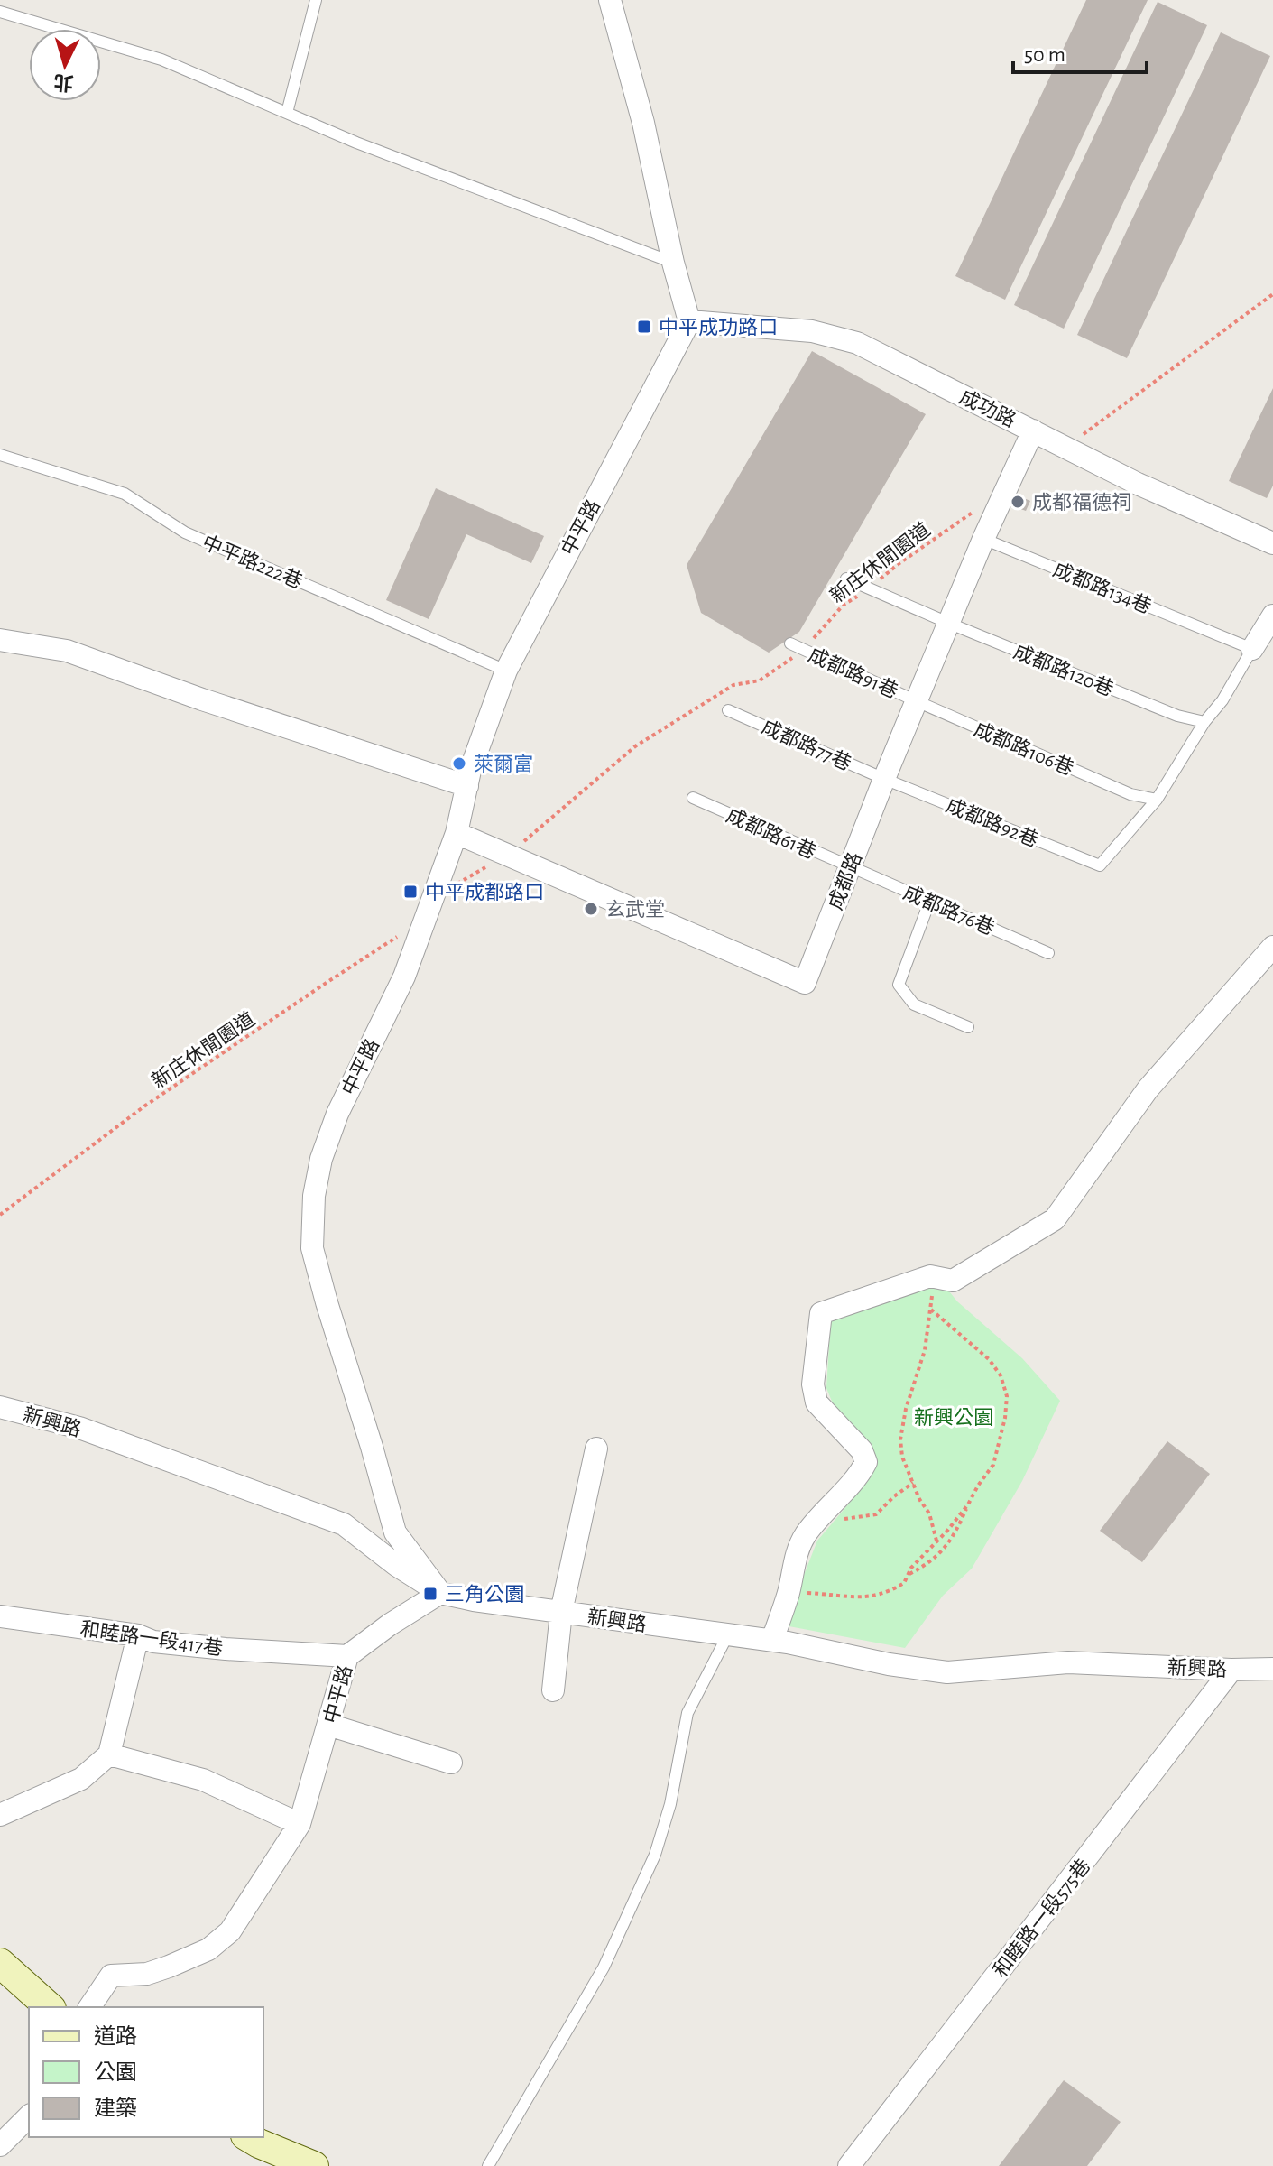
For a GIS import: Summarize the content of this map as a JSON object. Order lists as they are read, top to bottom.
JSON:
{
  "streets": {
    "street": [
      "成功路",
      "中平路",
      "成都路",
      "新興路",
      "和睦路一段417巷",
      "和睦路一段575巷"
    ],
    "lane": [
      "中平路222巷",
      "成都路134巷",
      "成都路120巷",
      "成都路91巷",
      "成都路77巷",
      "成都路106巷",
      "成都路92巷",
      "成都路61巷",
      "成都路76巷"
    ],
    "path": ["新庄休閒園道"]
  },
  "crossings": [
    ["成功路", "中平路"],
    ["成功路", "成都路"],
    ["中平路", "中平路222巷"],
    ["中平路", "新庄休閒園道"],
    ["中平路", "成都路"],
    ["中平路", "新興路"],
    ["中平路", "和睦路一段417巷"],
    ["新庄休閒園道", "成都路120巷"],
    ["新庄休閒園道", "成都路91巷"],
    ["新庄休閒園道", "成都路"],
    ["成都路134巷", "成都路"],
    ["成都路120巷", "成都路"],
    ["成都路91巷", "成都路106巷"],
    ["成都路91巷", "成都路"],
    ["成都路77巷", "成都路92巷"],
    ["成都路77巷", "成都路"],
    ["成都路106巷", "成都路92巷"],
    ["成都路106巷", "成都路"],
    ["成都路92巷", "成都路"],
    ["成都路61巷", "成都路"],
    ["成都路61巷", "成都路76巷"],
    ["成都路", "成都路76巷"],
    ["新興路", "和睦路一段575巷"]
  ],
  "parks": ["新興公園"],
  "places": {
    "transit": ["中平成功路口", "中平成都路口", "三角公園"],
    "other": ["成都福德祠", "萊爾富", "玄武堂"]
  },
  "legend": ["道路", "公園", "建築"],
  "scale_bar": "50 m",
  "north": "bottom"
}
